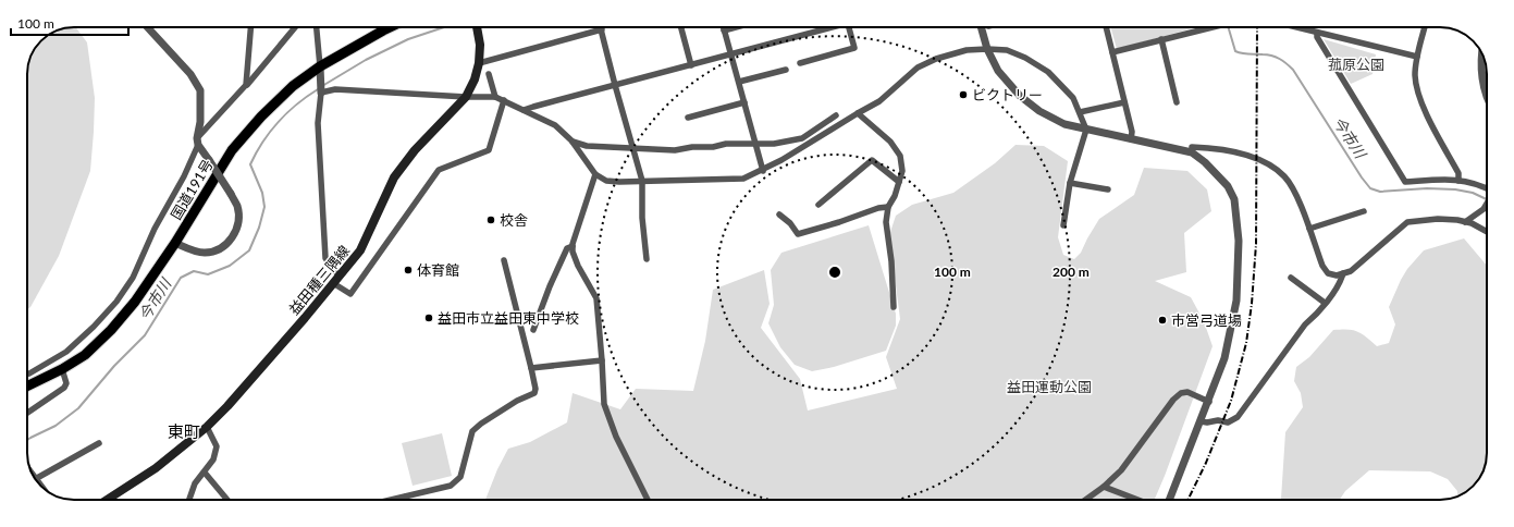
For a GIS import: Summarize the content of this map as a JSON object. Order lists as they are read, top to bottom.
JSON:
{
  "streets": {
    "highway": ["国道191号"],
    "main road": ["益田種三隅線"]
  },
  "districts": ["東町"],
  "water": ["今市川"],
  "parks": ["菰原公園", "益田運動公園"],
  "places": [
    "ビクトリー",
    "校舎",
    "体育館",
    "益田市立益田東中学校",
    "市営弓道場"
  ],
  "scale_bar": "100 m",
  "rings": ["100 m", "200 m"]
}
